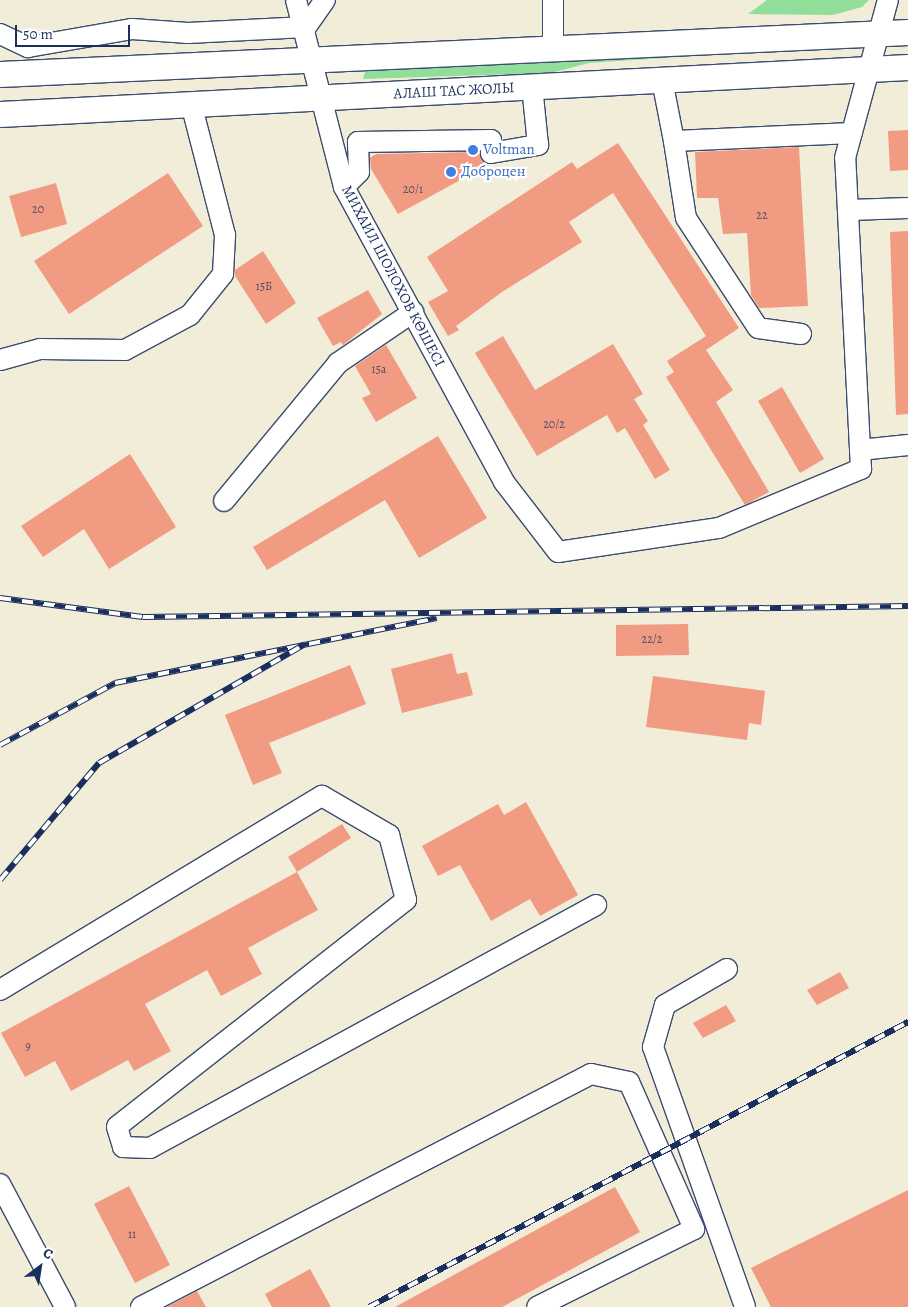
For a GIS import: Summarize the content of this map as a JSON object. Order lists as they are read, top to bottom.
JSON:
{
  "streets": {
    "main road": ["АЛАШ ТАС ЖОЛЫ"],
    "street": ["МИХАИЛ ШОЛОХОВ КӨШЕСІ"]
  },
  "crossings": [
    ["АЛАШ ТАС ЖОЛЫ", "МИХАИЛ ШОЛОХОВ КӨШЕСІ"]
  ],
  "places": ["Voltman", "Доброцен"],
  "house_numbers": [
    "20/1",
    "20",
    "22",
    "15Б",
    "15а",
    "20/2",
    "22/2",
    "9",
    "11"
  ],
  "scale_bar": "50 m",
  "north": "top right"
}
